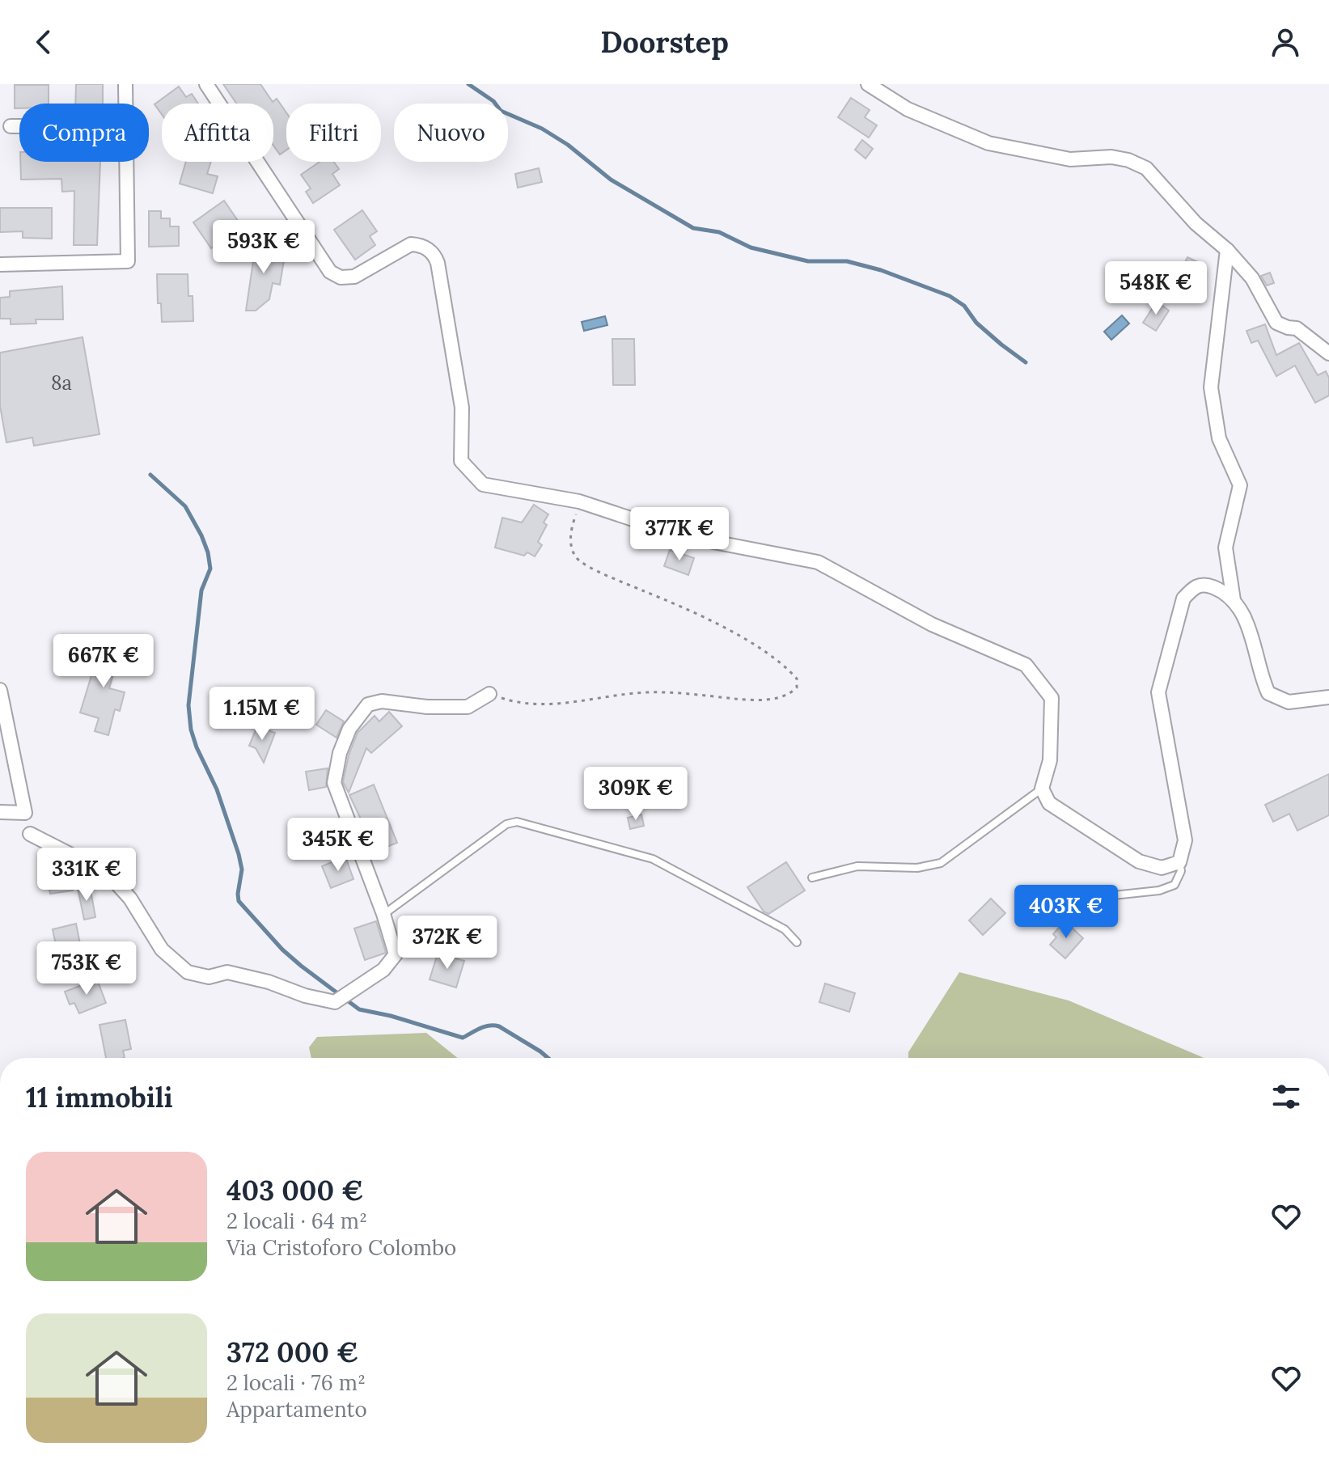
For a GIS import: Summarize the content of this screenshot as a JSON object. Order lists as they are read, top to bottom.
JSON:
{
  "house_numbers": ["8a"],
  "page": {
    "header": "Doorstep",
    "chip": [
      "Compra",
      "Affitta",
      "Filtri",
      "Nuovo"
    ],
    "price": [
      "593K €",
      "548K €",
      "377K €",
      "667K €",
      "1.15M €",
      "309K €",
      "345K €",
      "331K €",
      "403K €",
      "372K €",
      "753K €"
    ],
    "heading": "11 immobili",
    "list": [
      {
        "name": "403 000 €",
        "note": "2 locali · 64 m² · Via Cristoforo Colombo"
      },
      {
        "name": "372 000 €",
        "note": "2 locali · 76 m² · Appartamento"
      }
    ]
  }
}
